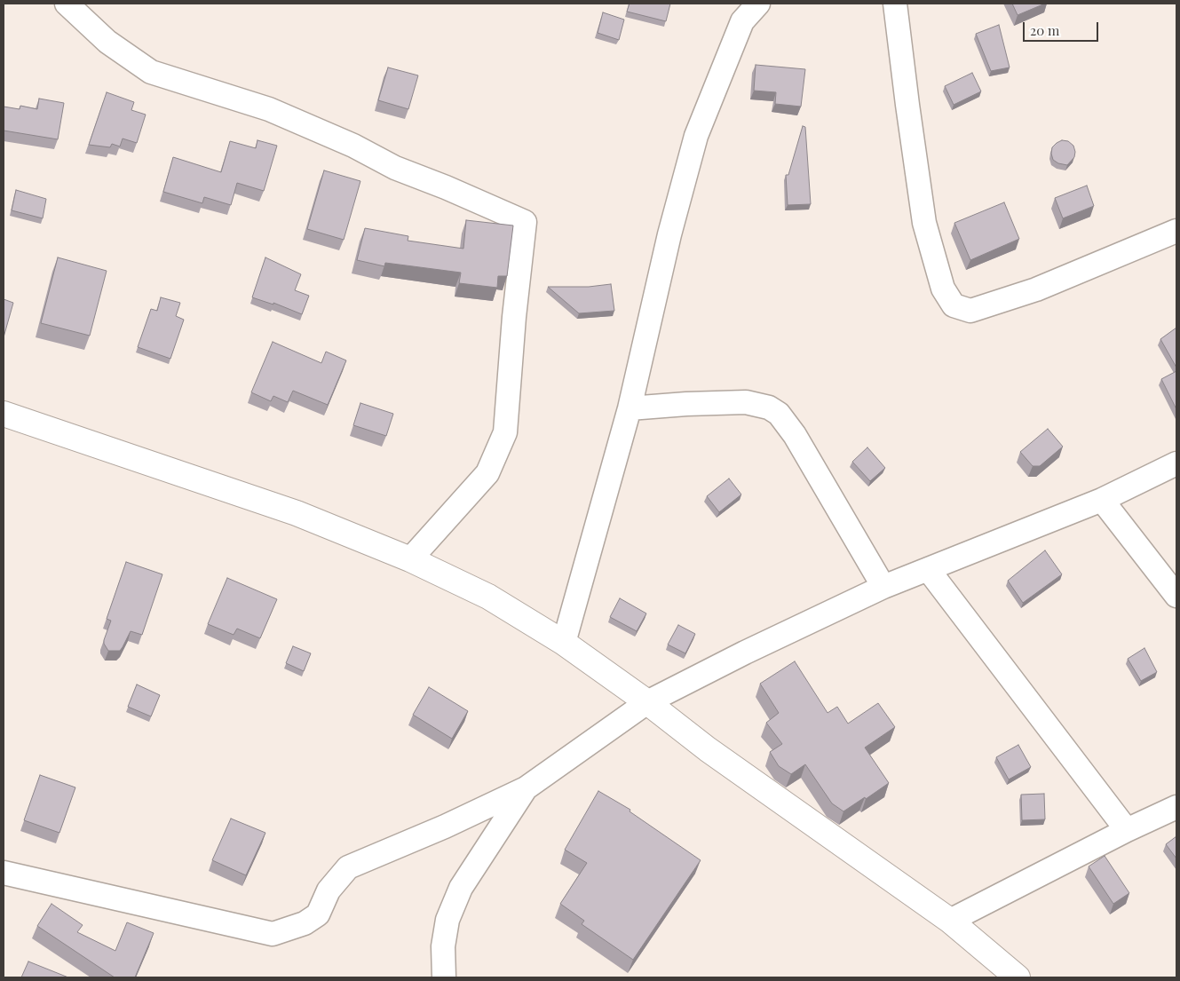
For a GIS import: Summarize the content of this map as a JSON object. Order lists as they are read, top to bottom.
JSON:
{
  "scale_bar": "20 m"
}
